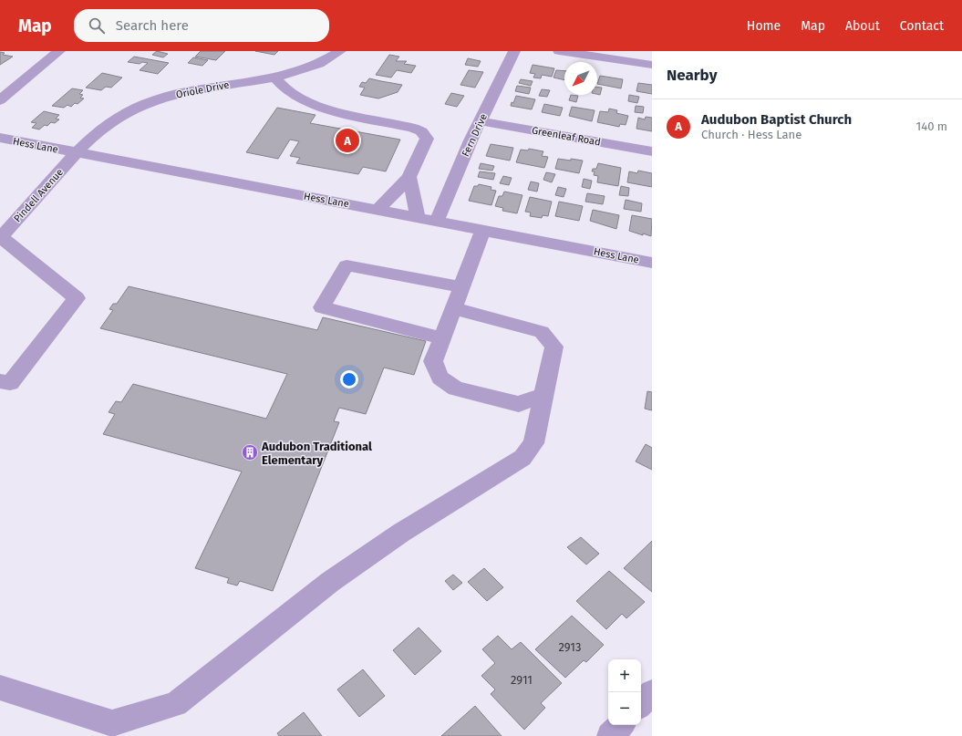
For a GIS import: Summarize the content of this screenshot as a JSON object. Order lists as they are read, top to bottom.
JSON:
{
  "streets": {
    "street": [
      "Oriole Drive",
      "Fern Drive",
      "Greenleaf Road",
      "Hess Lane",
      "Pindell Avenue"
    ]
  },
  "crossings": [
    ["Oriole Drive", "Hess Lane"],
    ["Oriole Drive", "Pindell Avenue"],
    ["Fern Drive", "Greenleaf Road"],
    ["Fern Drive", "Hess Lane"],
    ["Hess Lane", "Pindell Avenue"]
  ],
  "places": {
    "building": ["Audubon Traditional Elementary"]
  },
  "house_numbers": ["2913", "2911"],
  "north": "bottom left",
  "page": {
    "header": "Map",
    "search": "Search here",
    "nav": [
      "Home",
      "Map",
      "About",
      "Contact"
    ],
    "heading": "Nearby",
    "list": [
      {
        "mark": "A",
        "name": "Audubon Baptist Church",
        "note": "Church · Hess Lane",
        "value": "140 m"
      }
    ],
    "pins": "A",
    "map_buttons": ["+", "−"]
  }
}
